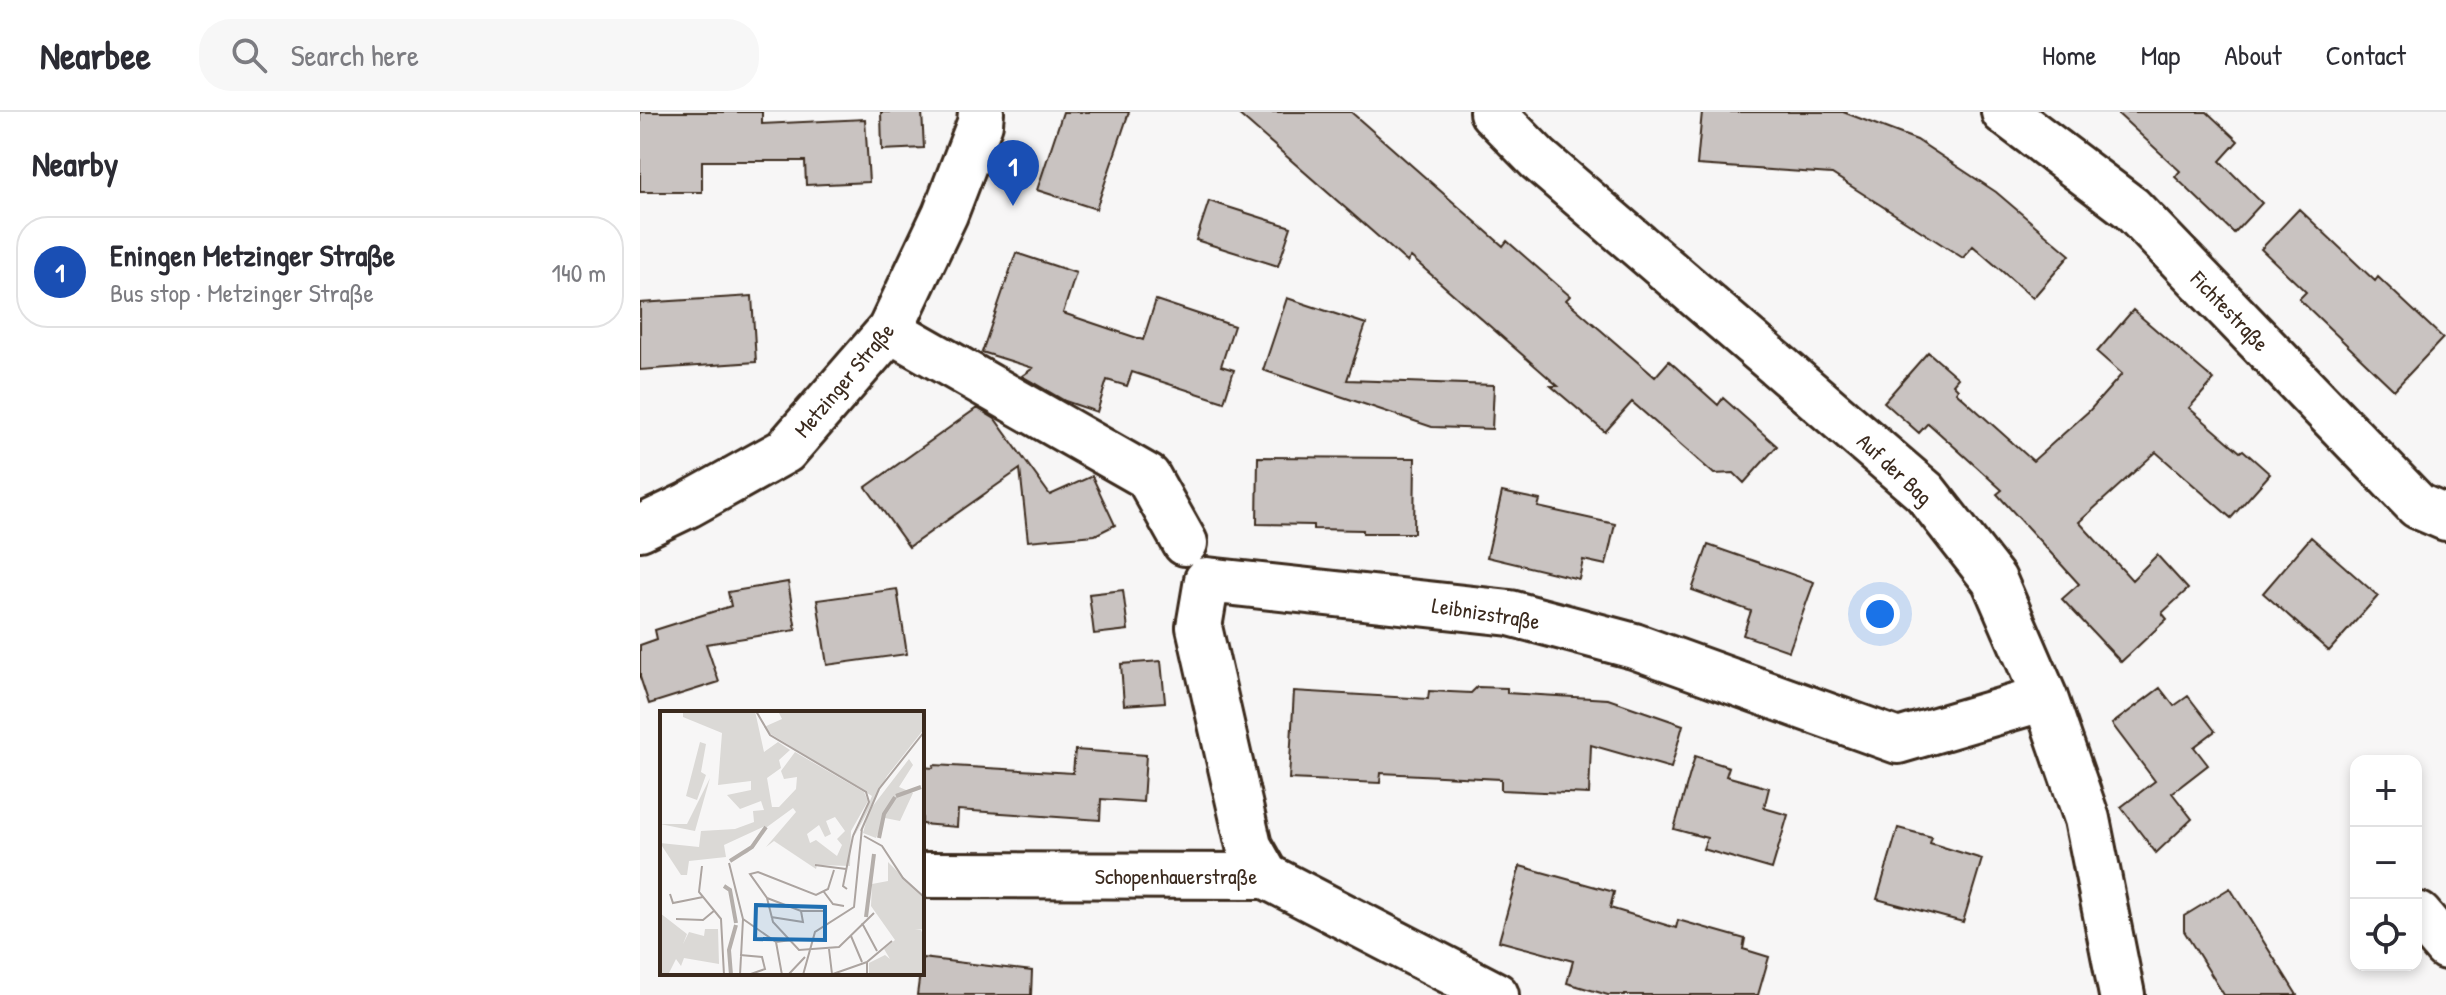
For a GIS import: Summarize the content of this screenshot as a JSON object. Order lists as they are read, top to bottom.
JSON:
{
  "streets": {
    "street": [
      "Fichtestraße",
      "Metzinger Straße",
      "Auf der Bag",
      "Leibnizstraße",
      "Schopenhauerstraße"
    ]
  },
  "crossings": [
    ["Auf der Bag", "Leibnizstraße"],
    ["Leibnizstraße", "Schopenhauerstraße"]
  ],
  "page": {
    "header": "Nearbee",
    "search": "Search here",
    "nav": [
      "Home",
      "Map",
      "About",
      "Contact"
    ],
    "heading": "Nearby",
    "pins": "1",
    "list": [
      {
        "mark": "1",
        "name": "Eningen Metzinger Straße",
        "note": "Bus stop · Metzinger Straße",
        "value": "140 m"
      }
    ],
    "map_buttons": ["+", "−"]
  }
}
